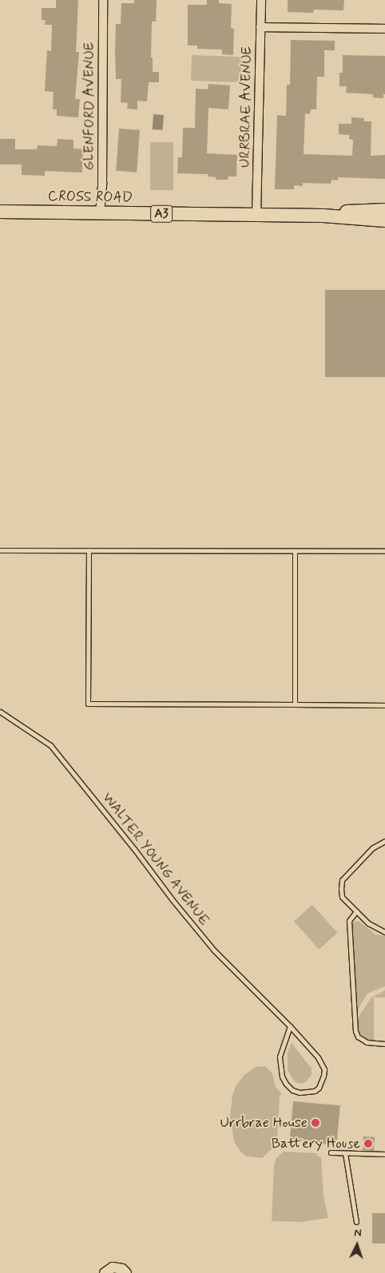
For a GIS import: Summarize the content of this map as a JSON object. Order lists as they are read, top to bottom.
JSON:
{
  "streets": {
    "highway": ["CROSS ROAD", "A3"],
    "street": ["GLENFORD AVENUE", "URRBRAE AVENUE"],
    "lane": ["WALTER YOUNG AVENUE"]
  },
  "crossings": [
    ["GLENFORD AVENUE", "CROSS ROAD"],
    ["URRBRAE AVENUE", "CROSS ROAD"]
  ],
  "places": ["Urrbrae House", "Battery House"],
  "north": "top"
}
